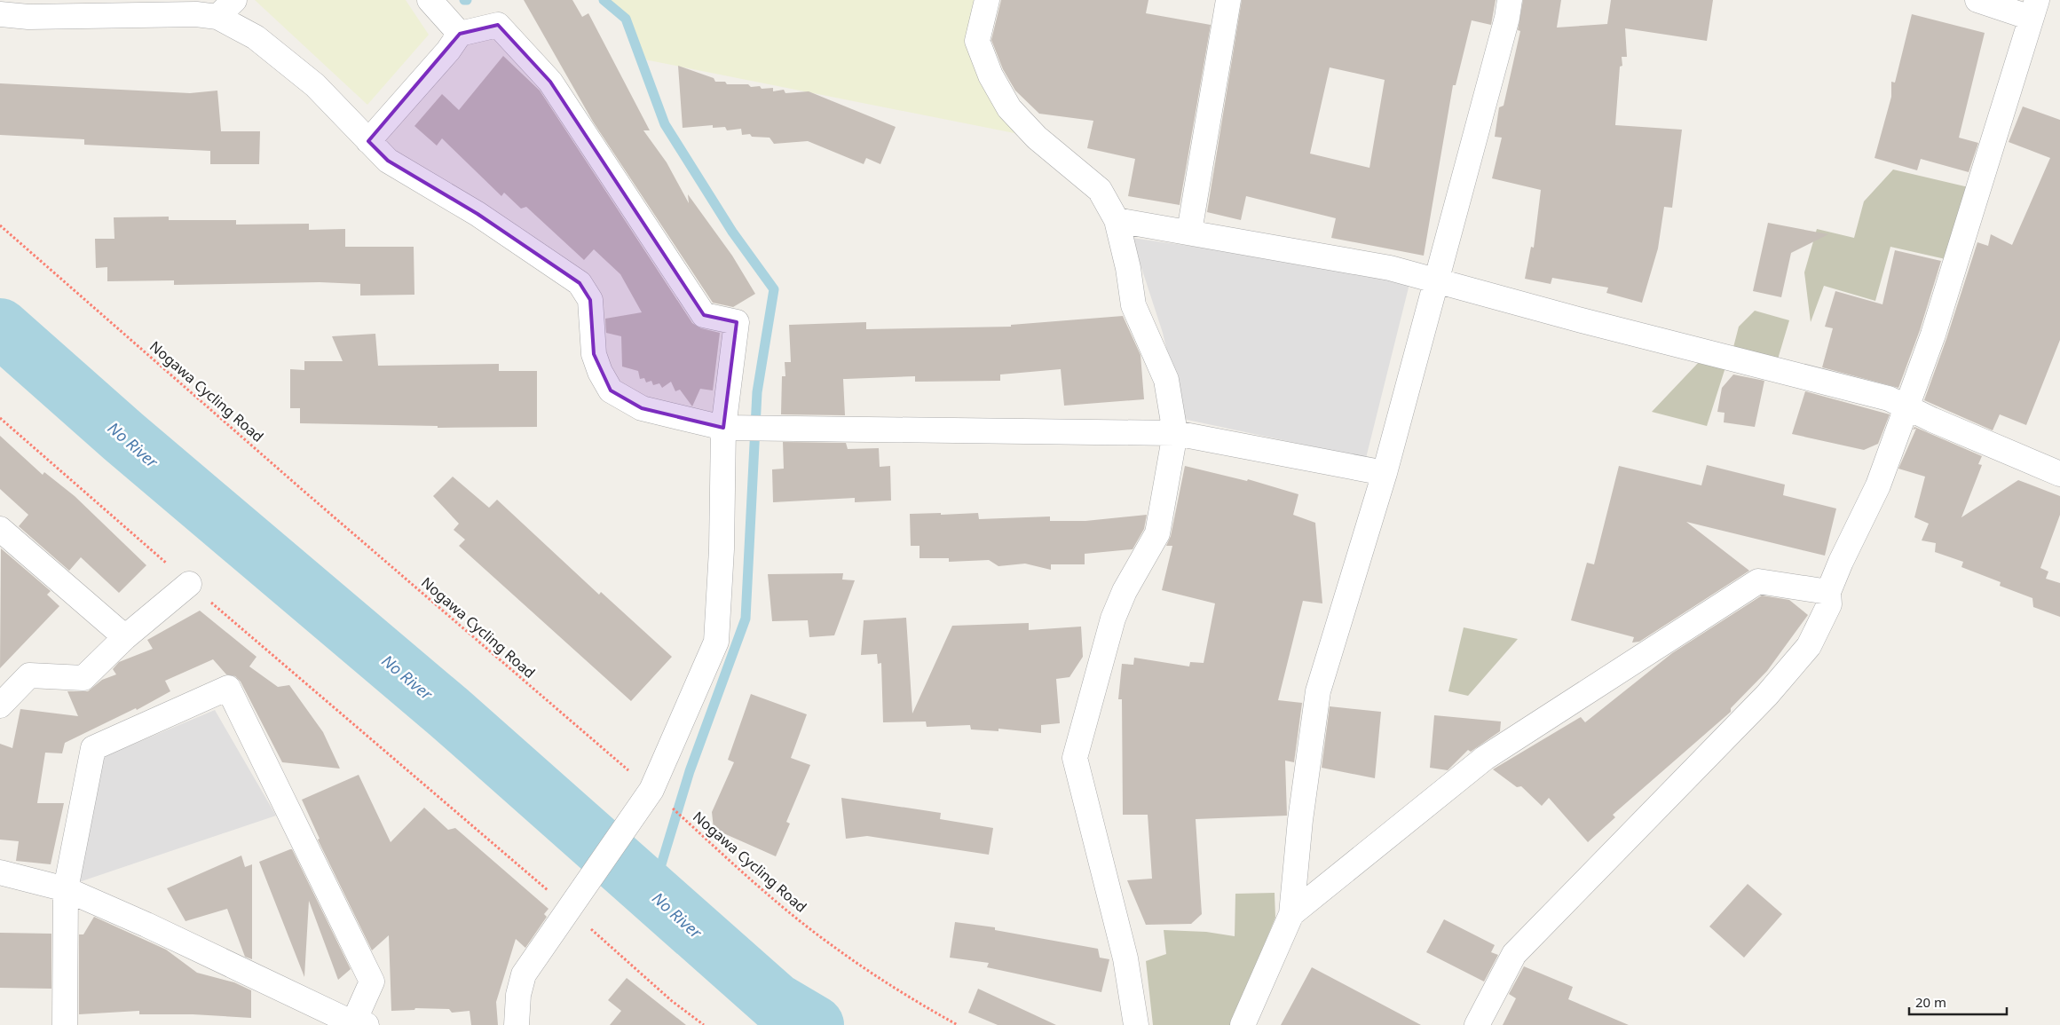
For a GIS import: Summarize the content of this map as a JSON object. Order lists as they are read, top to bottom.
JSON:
{
  "streets": {
    "path": ["Nogawa Cycling Road"]
  },
  "water": ["No River"],
  "scale_bar": "20 m"
}
